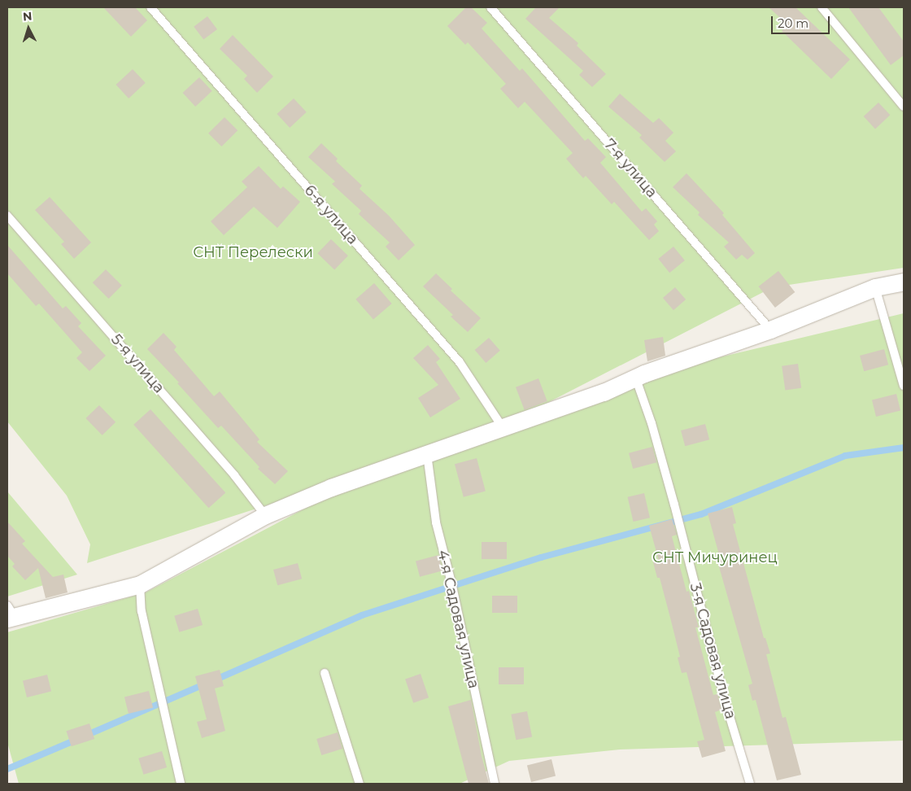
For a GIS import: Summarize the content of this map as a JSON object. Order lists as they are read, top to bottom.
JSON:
{
  "streets": {
    "lane": [
      "7-я улица",
      "6-я улица",
      "5-я улица",
      "4-я Садовая улица",
      "3-я Садовая улица"
    ]
  },
  "parks": ["СНТ Перелески", "СНТ Мичуринец"],
  "scale_bar": "20 m",
  "north": "top"
}
